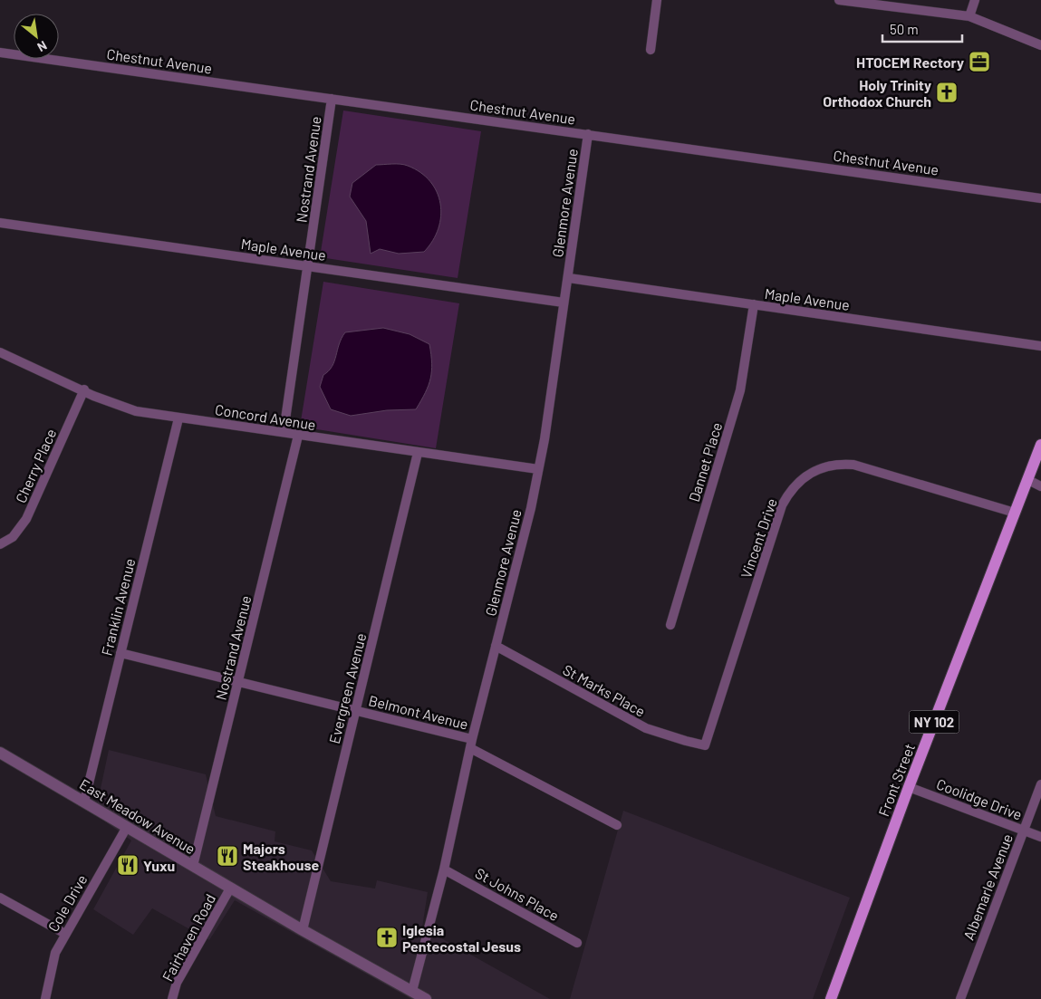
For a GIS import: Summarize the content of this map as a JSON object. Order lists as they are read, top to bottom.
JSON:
{
  "streets": {
    "main road": ["NY 102", "Front Street"],
    "street": [
      "Chestnut Avenue",
      "Nostrand Avenue",
      "Glenmore Avenue",
      "Maple Avenue",
      "Concord Avenue",
      "Dannet Place",
      "Cherry Place",
      "Vincent Drive",
      "Franklin Avenue",
      "Evergreen Avenue",
      "St Marks Place",
      "Belmont Avenue",
      "Coolidge Drive",
      "East Meadow Avenue",
      "Albemarle Avenue",
      "St Johns Place",
      "Cole Drive",
      "Fairhaven Road"
    ]
  },
  "crossings": [
    ["Chestnut Avenue", "Nostrand Avenue"],
    ["Chestnut Avenue", "Glenmore Avenue"],
    ["Nostrand Avenue", "Maple Avenue"],
    ["Nostrand Avenue", "Concord Avenue"],
    ["Nostrand Avenue", "Belmont Avenue"],
    ["Nostrand Avenue", "East Meadow Avenue"],
    ["Glenmore Avenue", "Maple Avenue"],
    ["Glenmore Avenue", "Concord Avenue"],
    ["Glenmore Avenue", "St Marks Place"],
    ["Glenmore Avenue", "Belmont Avenue"],
    ["Glenmore Avenue", "East Meadow Avenue"],
    ["Glenmore Avenue", "St Johns Place"],
    ["Maple Avenue", "Dannet Place"],
    ["Concord Avenue", "Cherry Place"],
    ["Concord Avenue", "Franklin Avenue"],
    ["Concord Avenue", "Evergreen Avenue"],
    ["Vincent Drive", "St Marks Place"],
    ["Vincent Drive", "Front Street"],
    ["Franklin Avenue", "Belmont Avenue"],
    ["Franklin Avenue", "East Meadow Avenue"],
    ["Evergreen Avenue", "Belmont Avenue"],
    ["Evergreen Avenue", "East Meadow Avenue"],
    ["Front Street", "Coolidge Drive"],
    ["Coolidge Drive", "Albemarle Avenue"],
    ["East Meadow Avenue", "Cole Drive"],
    ["East Meadow Avenue", "Fairhaven Road"]
  ],
  "places": {
    "office": ["HTOCEM Rectory"],
    "church": ["Holy Trinity Orthodox Church", "Iglesia Pentecostal Jesus"],
    "restaurant": ["Majors Steakhouse", "Yuxu"]
  },
  "scale_bar": "50 m",
  "north": "bottom right"
}
